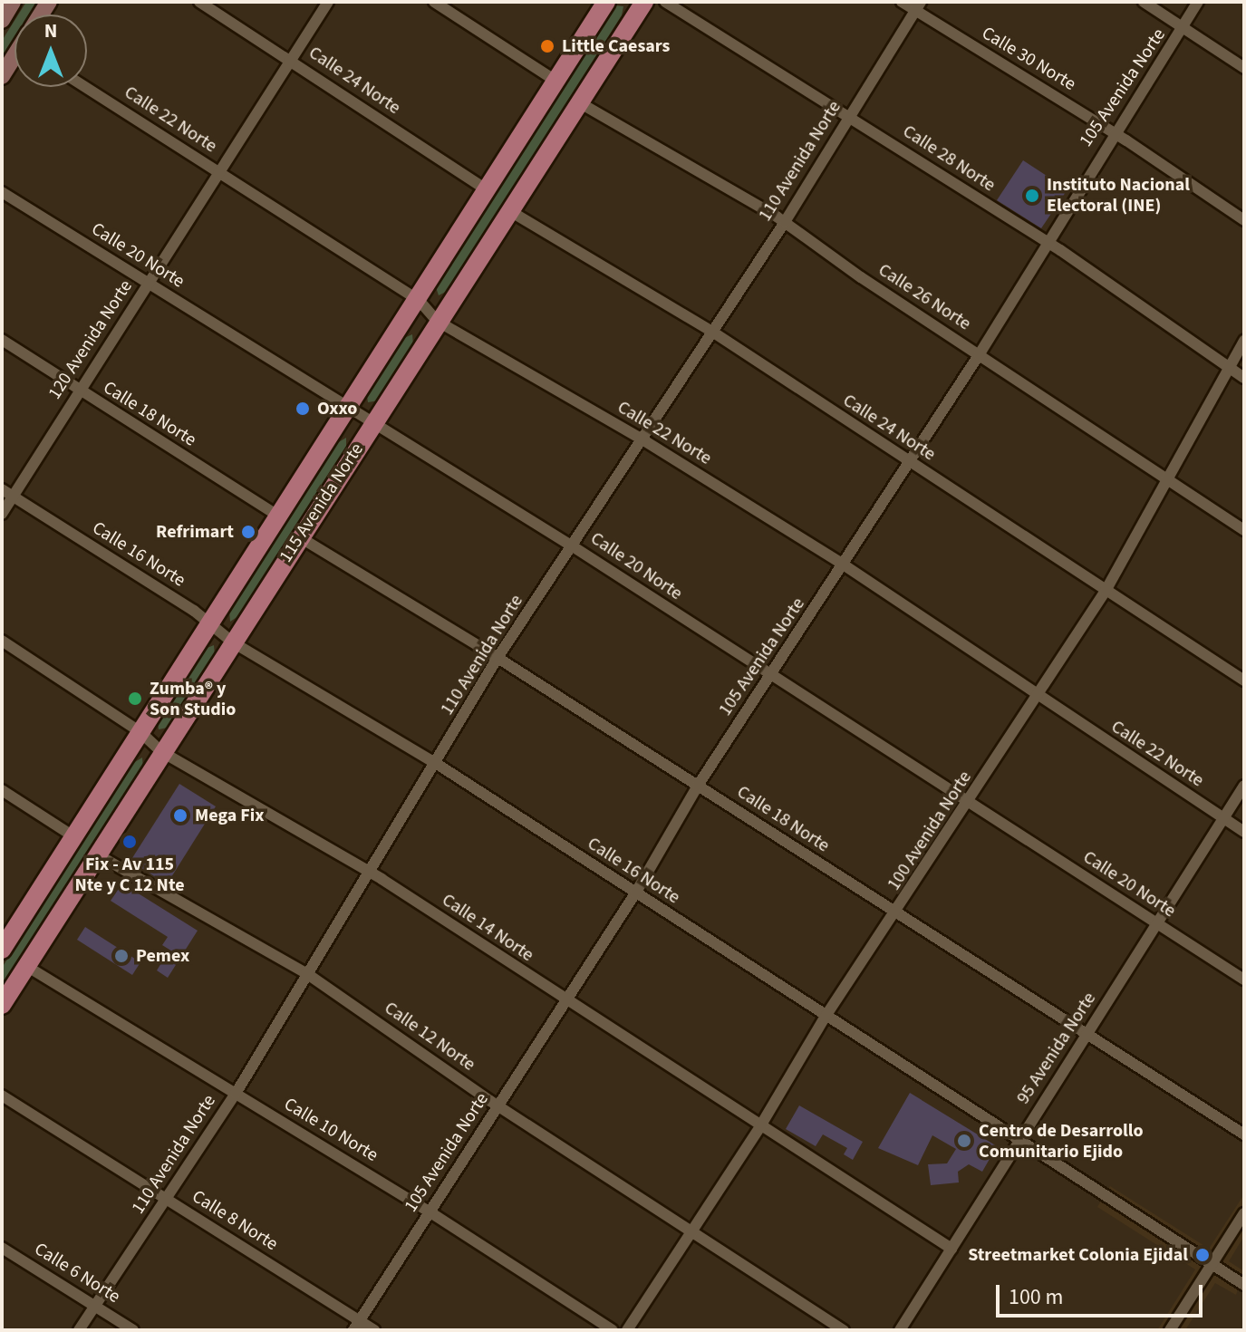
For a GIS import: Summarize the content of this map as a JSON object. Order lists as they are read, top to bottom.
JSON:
{
  "streets": {
    "main road": ["115 Avenida Norte"],
    "street": [
      "Calle 30 Norte",
      "Calle 24 Norte",
      "105 Avenida Norte",
      "Calle 22 Norte",
      "Calle 28 Norte",
      "110 Avenida Norte",
      "Calle 20 Norte",
      "Calle 26 Norte",
      "120 Avenida Norte",
      "Calle 18 Norte",
      "Calle 16 Norte",
      "100 Avenida Norte",
      "Calle 14 Norte",
      "Calle 12 Norte",
      "95 Avenida Norte",
      "Calle 10 Norte",
      "Calle 8 Norte",
      "Calle 6 Norte"
    ]
  },
  "crossings": [
    ["Calle 30 Norte", "105 Avenida Norte"],
    ["Calle 30 Norte", "110 Avenida Norte"],
    ["Calle 24 Norte", "105 Avenida Norte"],
    ["Calle 24 Norte", "110 Avenida Norte"],
    ["Calle 24 Norte", "120 Avenida Norte"],
    ["Calle 24 Norte", "115 Avenida Norte"],
    ["Calle 24 Norte", "100 Avenida Norte"],
    ["105 Avenida Norte", "Calle 22 Norte"],
    ["105 Avenida Norte", "Calle 28 Norte"],
    ["105 Avenida Norte", "Calle 20 Norte"],
    ["105 Avenida Norte", "Calle 26 Norte"],
    ["105 Avenida Norte", "Calle 18 Norte"],
    ["105 Avenida Norte", "Calle 16 Norte"],
    ["105 Avenida Norte", "Calle 14 Norte"],
    ["105 Avenida Norte", "Calle 12 Norte"],
    ["105 Avenida Norte", "Calle 10 Norte"],
    ["105 Avenida Norte", "Calle 8 Norte"],
    ["Calle 22 Norte", "110 Avenida Norte"],
    ["Calle 22 Norte", "120 Avenida Norte"],
    ["Calle 22 Norte", "115 Avenida Norte"],
    ["Calle 22 Norte", "100 Avenida Norte"],
    ["Calle 22 Norte", "95 Avenida Norte"],
    ["Calle 28 Norte", "110 Avenida Norte"],
    ["Calle 28 Norte", "100 Avenida Norte"],
    ["110 Avenida Norte", "Calle 20 Norte"],
    ["110 Avenida Norte", "Calle 26 Norte"],
    ["110 Avenida Norte", "Calle 18 Norte"],
    ["110 Avenida Norte", "Calle 16 Norte"],
    ["110 Avenida Norte", "Calle 14 Norte"],
    ["110 Avenida Norte", "Calle 12 Norte"],
    ["110 Avenida Norte", "Calle 10 Norte"],
    ["110 Avenida Norte", "Calle 8 Norte"],
    ["110 Avenida Norte", "Calle 6 Norte"],
    ["Calle 20 Norte", "120 Avenida Norte"],
    ["Calle 20 Norte", "115 Avenida Norte"],
    ["Calle 20 Norte", "100 Avenida Norte"],
    ["Calle 20 Norte", "95 Avenida Norte"],
    ["Calle 26 Norte", "115 Avenida Norte"],
    ["Calle 26 Norte", "100 Avenida Norte"],
    ["120 Avenida Norte", "Calle 18 Norte"],
    ["120 Avenida Norte", "Calle 16 Norte"],
    ["Calle 18 Norte", "115 Avenida Norte"],
    ["Calle 18 Norte", "100 Avenida Norte"],
    ["Calle 18 Norte", "95 Avenida Norte"],
    ["115 Avenida Norte", "Calle 16 Norte"],
    ["115 Avenida Norte", "Calle 14 Norte"],
    ["115 Avenida Norte", "Calle 12 Norte"],
    ["115 Avenida Norte", "Calle 10 Norte"],
    ["Calle 16 Norte", "100 Avenida Norte"],
    ["Calle 16 Norte", "95 Avenida Norte"],
    ["100 Avenida Norte", "Calle 14 Norte"],
    ["100 Avenida Norte", "Calle 12 Norte"],
    ["Calle 14 Norte", "95 Avenida Norte"]
  ],
  "places": [
    "Little Caesars",
    "Instituto Nacional Electoral (INE)",
    "Oxxo",
    "Refrimart",
    "Zumba® y Son Studio",
    "Mega Fix",
    "Fix - Av 115 Nte y C 12 Nte",
    "Pemex",
    "Centro de Desarrollo Comunitario Ejido",
    "Streetmarket Colonia Ejidal"
  ],
  "scale_bar": "100 m",
  "north": "top"
}
